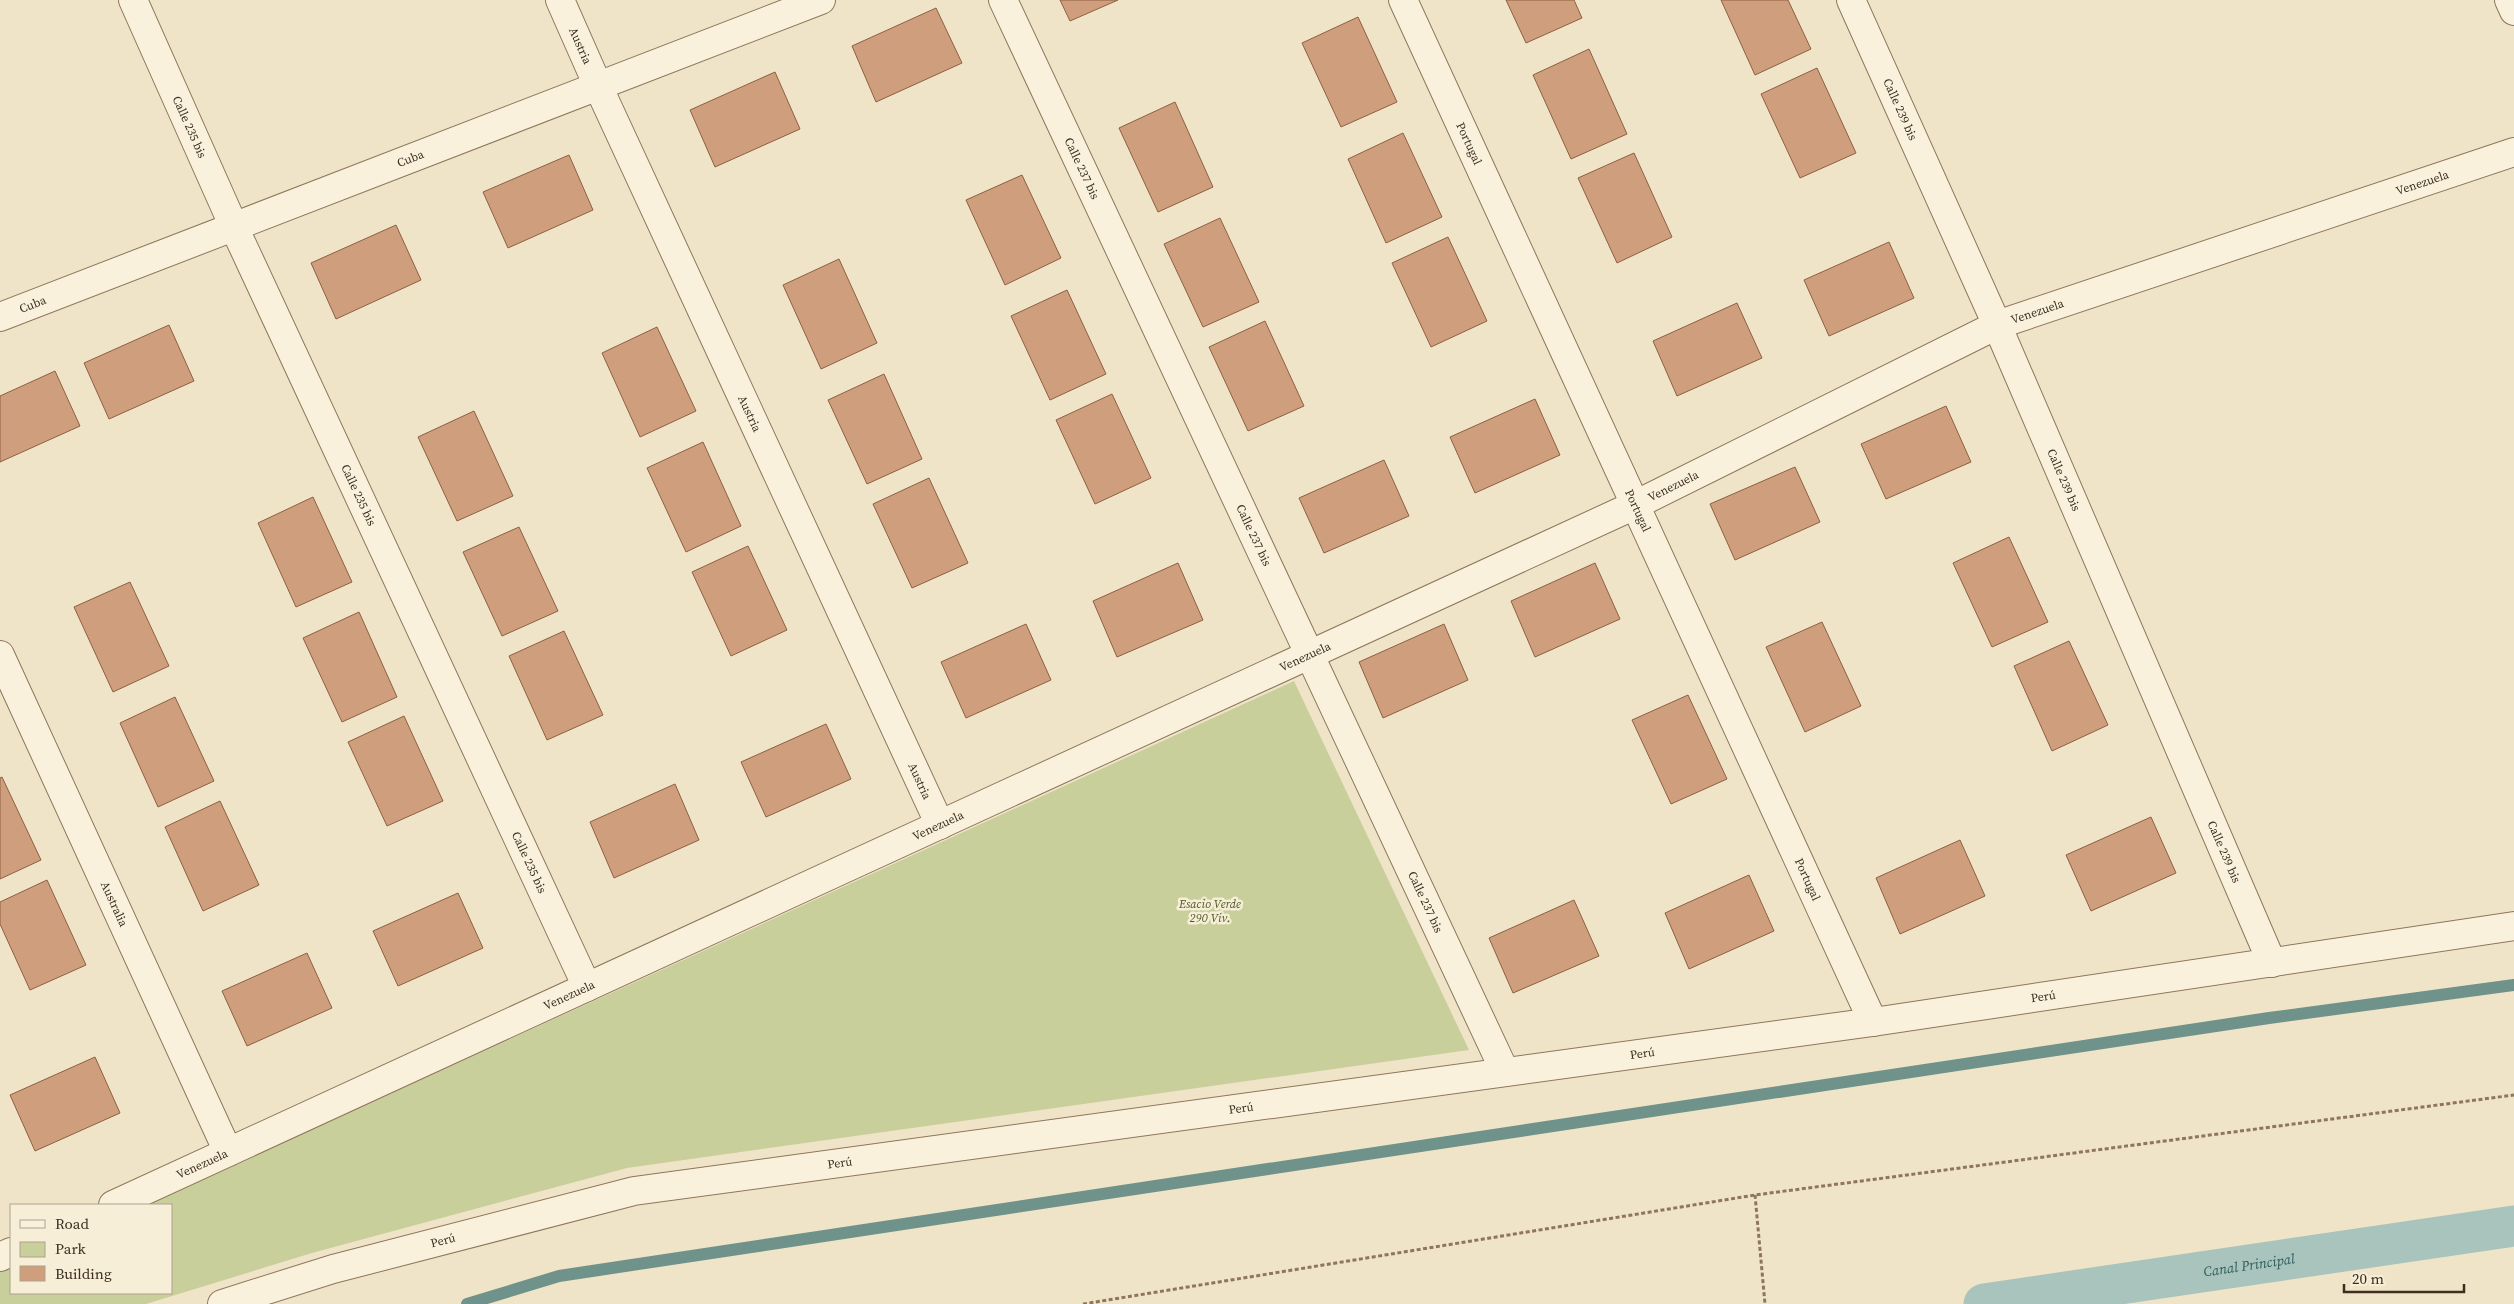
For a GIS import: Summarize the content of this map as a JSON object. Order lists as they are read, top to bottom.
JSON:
{
  "streets": {
    "street": [
      "Austria",
      "Calle 239 bis",
      "Calle 235 bis",
      "Portugal",
      "Cuba",
      "Calle 237 bis",
      "Venezuela",
      "Australia",
      "Perú"
    ]
  },
  "crossings": [
    ["Austria", "Cuba"],
    ["Austria", "Venezuela"],
    ["Calle 239 bis", "Venezuela"],
    ["Calle 239 bis", "Perú"],
    ["Calle 235 bis", "Cuba"],
    ["Calle 235 bis", "Venezuela"],
    ["Portugal", "Venezuela"],
    ["Portugal", "Perú"],
    ["Calle 237 bis", "Venezuela"],
    ["Calle 237 bis", "Perú"],
    ["Venezuela", "Australia"]
  ],
  "water": ["Canal Principal"],
  "parks": ["Esacio Verde 290 Viv."],
  "legend": ["Road", "Park", "Building"],
  "scale_bar": "20 m"
}
